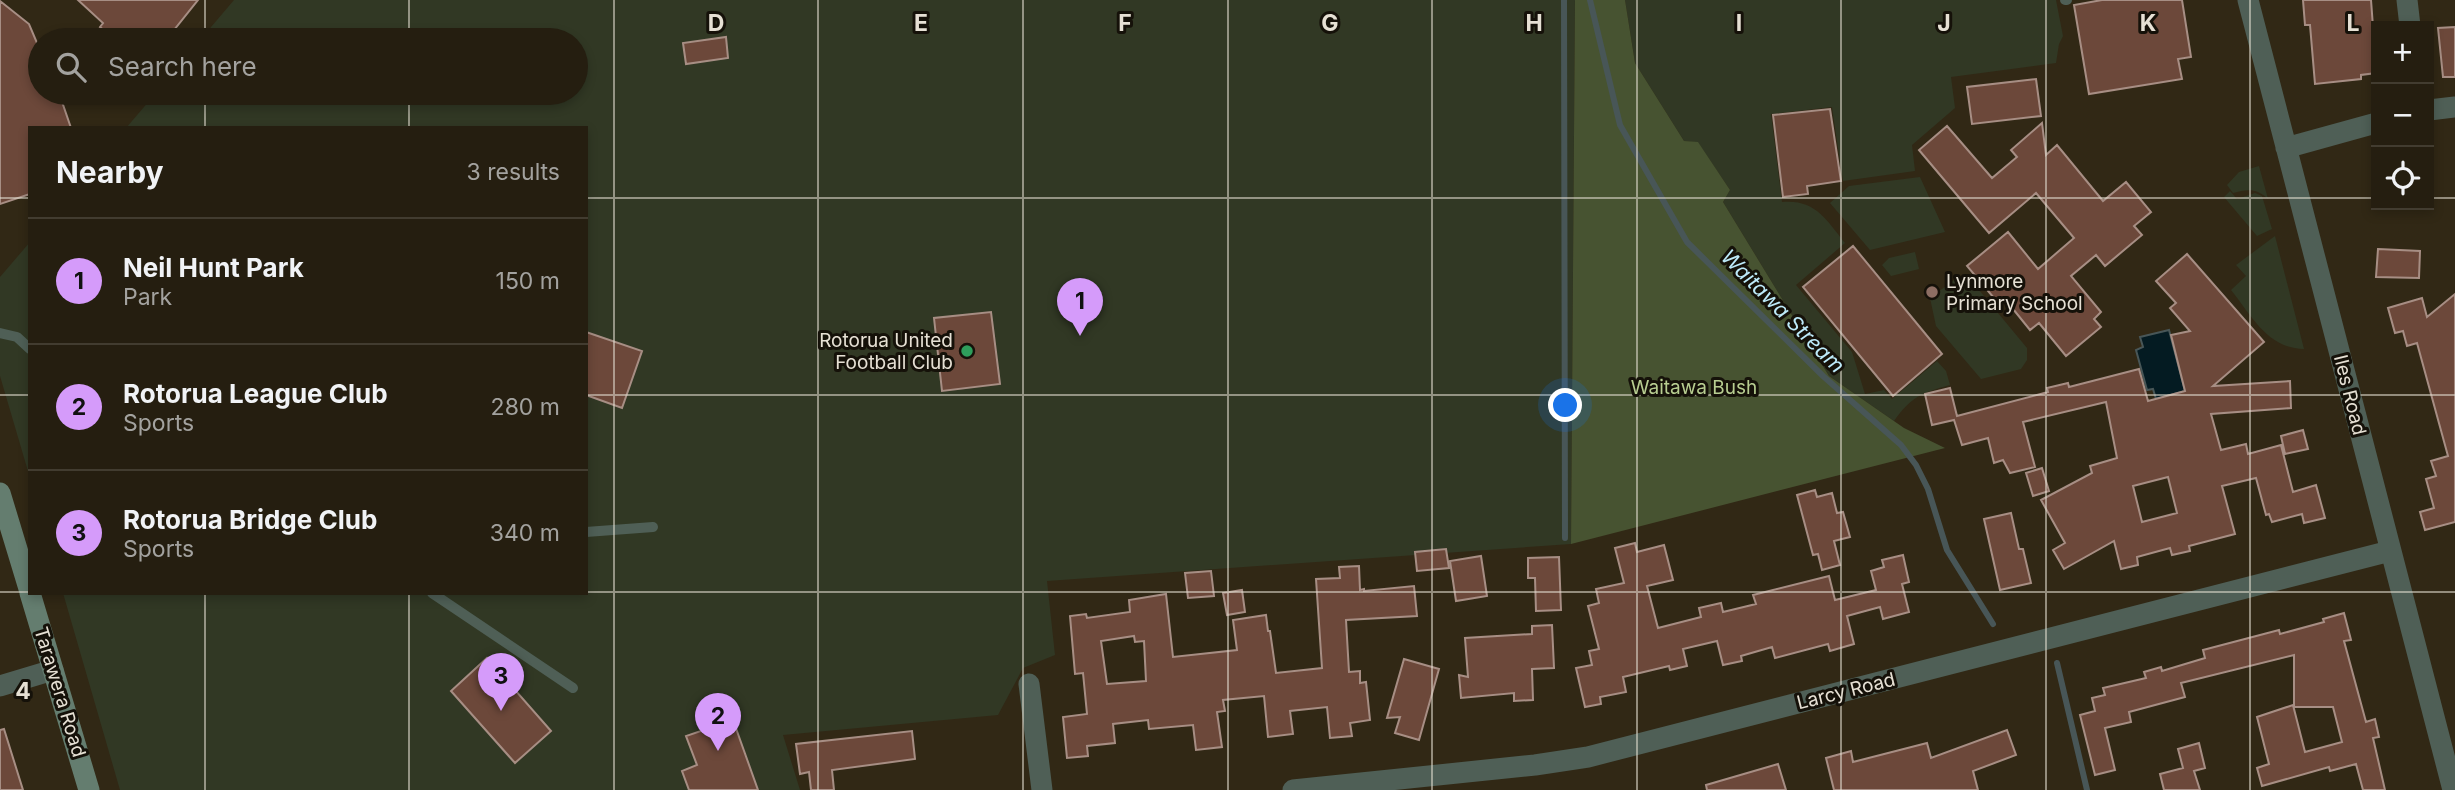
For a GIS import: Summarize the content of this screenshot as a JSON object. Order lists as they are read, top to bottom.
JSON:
{
  "streets": {
    "main road": ["Tarawera Road"],
    "street": ["Iles Road", "Larcy Road"]
  },
  "crossings": [
    ["Iles Road", "Larcy Road"]
  ],
  "water": ["Waitawa Stream"],
  "parks": ["Waitawa Bush"],
  "places": ["Lynmore Primary School", "Rotorua United Football Club"],
  "page": {
    "map_buttons": ["+", "−"],
    "search": "Search here",
    "heading": ["Nearby", "3 results"],
    "list": [
      {
        "mark": "1",
        "name": "Neil Hunt Park",
        "note": "Park",
        "value": "150 m"
      },
      {
        "mark": "2",
        "name": "Rotorua League Club",
        "note": "Sports",
        "value": "280 m"
      },
      {
        "mark": "3",
        "name": "Rotorua Bridge Club",
        "note": "Sports",
        "value": "340 m"
      }
    ],
    "pins": ["1", "3", "2"]
  },
  "grid": {
    "columns": [
      "D",
      "E",
      "F",
      "G",
      "H",
      "I",
      "J",
      "K",
      "L"
    ],
    "rows": ["4"]
  }
}
